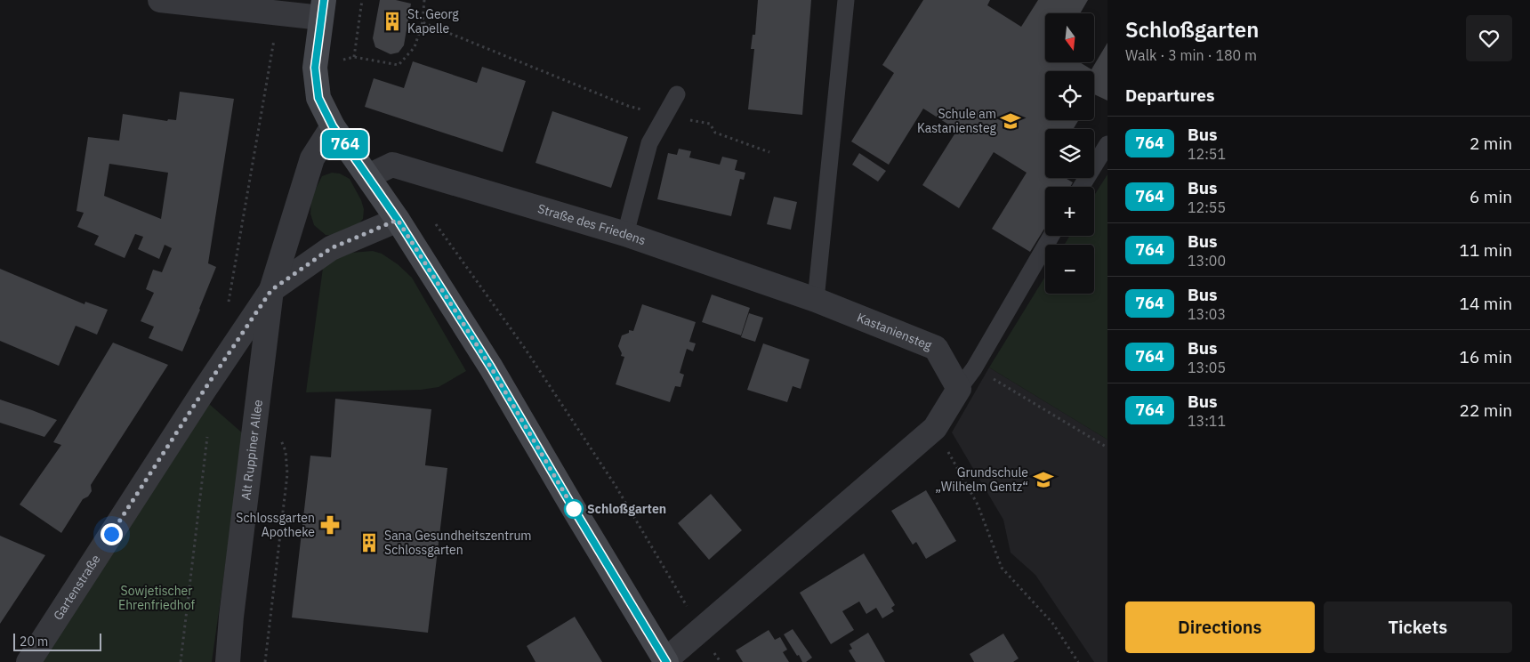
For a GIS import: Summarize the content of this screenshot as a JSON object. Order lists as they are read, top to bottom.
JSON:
{
  "streets": {
    "street": [
      "Straße des Friedens",
      "Kastaniensteg",
      "Alt Ruppiner Allee",
      "Gartenstraße"
    ]
  },
  "crossings": [
    ["Straße des Friedens", "Kastaniensteg"],
    ["Alt Ruppiner Allee", "Gartenstraße"]
  ],
  "parks": ["Sowjetischer Ehrenfriedhof"],
  "places": {
    "building": ["St. Georg Kapelle", "Sana Gesundheitszentrum Schlossgarten"],
    "school or university": ["Schule am Kastaniensteg", "Grundschule „Wilhelm Gentz“"],
    "other": ["Schloßgarten"],
    "pharmacy": ["Schlossgarten Apotheke"]
  },
  "lines": ["bus line 764"],
  "scale_bar": "20 m",
  "north": "bottom",
  "page": {
    "on_map": "764",
    "heading": [
      ["Schloßgarten", "Walk · 3 min · 180 m"],
      "Departures"
    ],
    "map_buttons": ["+", "−"],
    "list": [
      {
        "mark": "764",
        "name": "Bus",
        "note": "12:51",
        "value": "2 min"
      },
      {
        "mark": "764",
        "name": "Bus",
        "note": "12:55",
        "value": "6 min"
      },
      {
        "mark": "764",
        "name": "Bus",
        "note": "13:00",
        "value": "11 min"
      },
      {
        "mark": "764",
        "name": "Bus",
        "note": "13:03",
        "value": "14 min"
      },
      {
        "mark": "764",
        "name": "Bus",
        "note": "13:05",
        "value": "16 min"
      },
      {
        "mark": "764",
        "name": "Bus",
        "note": "13:11",
        "value": "22 min"
      }
    ],
    "buttons": ["Directions", "Tickets"],
    "scale": "20 m"
  }
}
